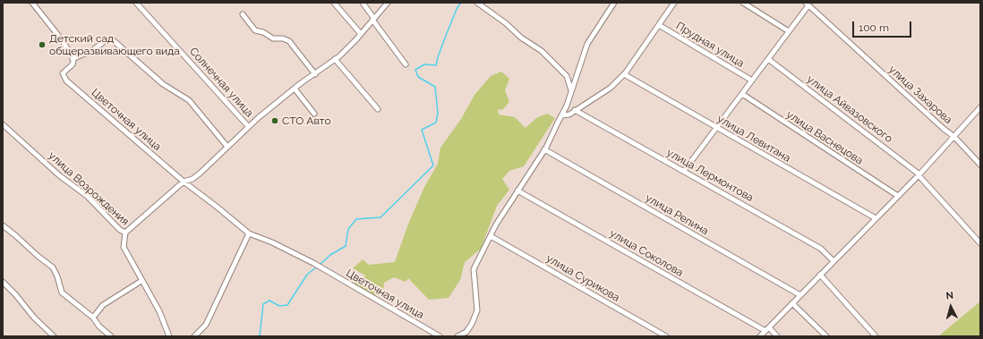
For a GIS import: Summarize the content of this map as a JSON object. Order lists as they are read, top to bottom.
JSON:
{
  "streets": {
    "street": [
      "Прудная улица",
      "Солнечная улица",
      "улица Захарова",
      "улица Айвазовского",
      "Цветочная улица",
      "улица Васнецова",
      "улица Левитана",
      "улица Лермонтова",
      "улица Возрождения",
      "улица Репина",
      "улица Соколова",
      "улица Сурикова"
    ]
  },
  "places": ["Детский сад общеразвивающего вида", "СТО Авто"],
  "scale_bar": "100 m",
  "north": "top"
}
